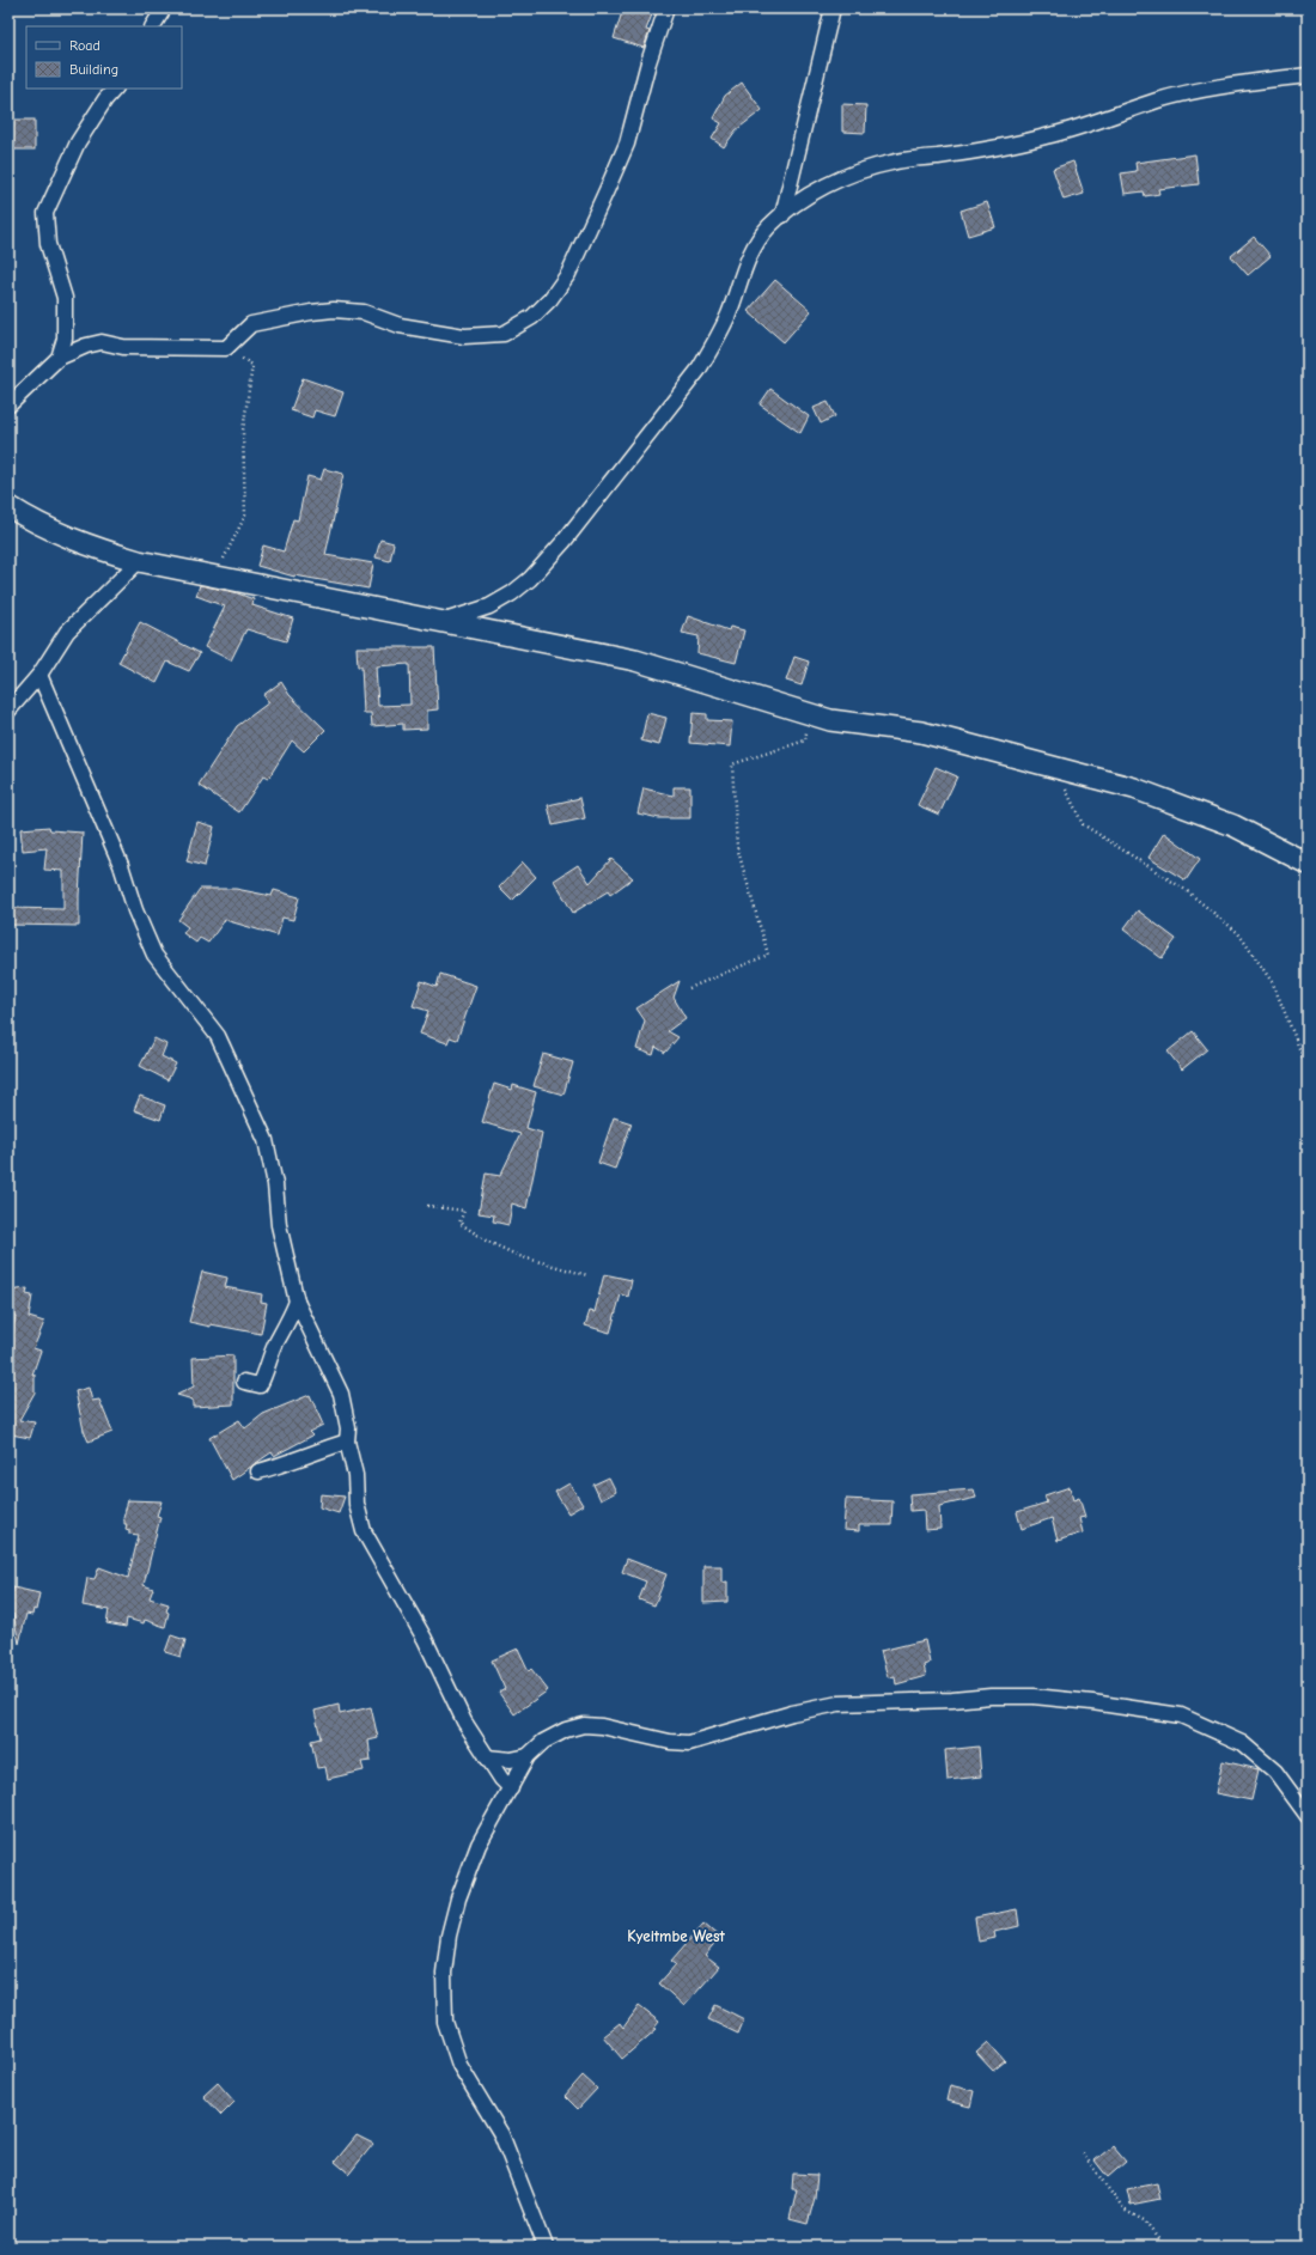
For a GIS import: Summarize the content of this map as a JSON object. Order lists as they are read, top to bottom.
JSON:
{
  "districts": ["Kyeitmbe West"],
  "legend": ["Road", "Building"]
}
